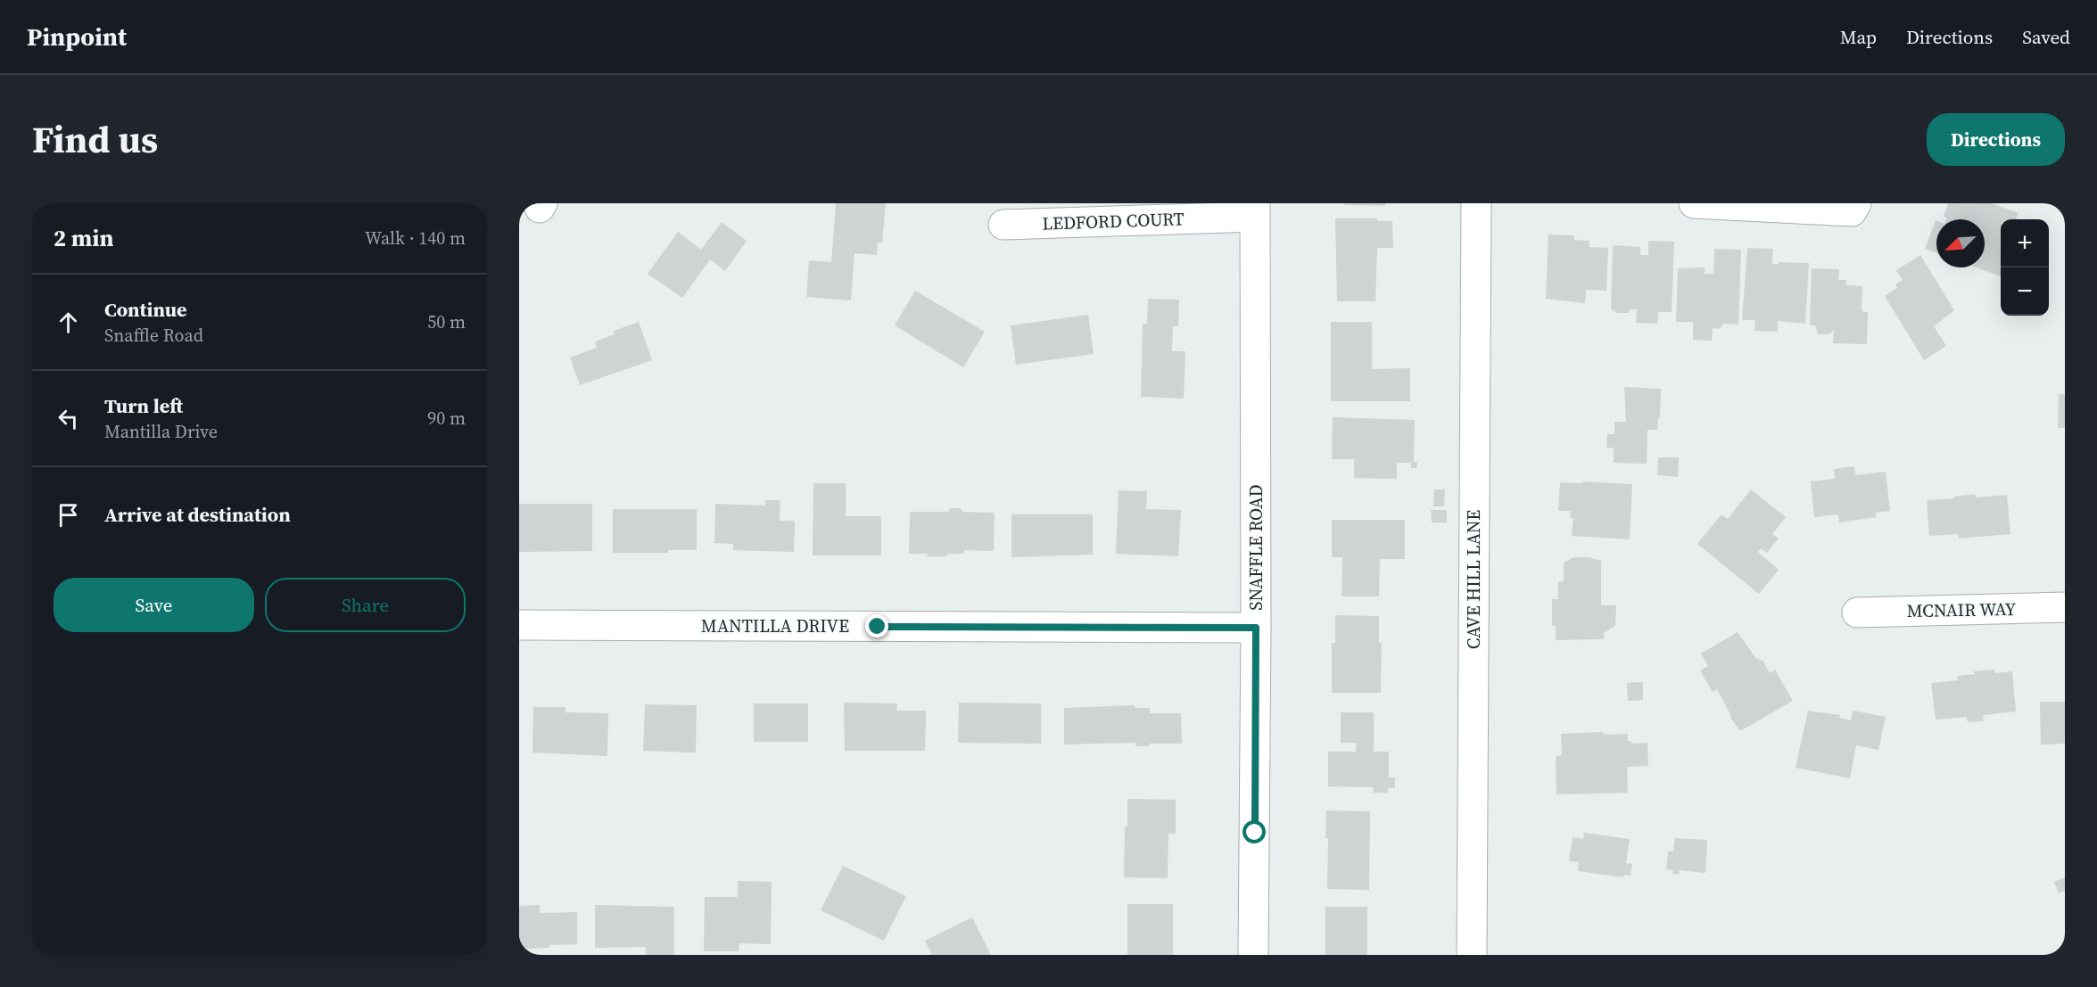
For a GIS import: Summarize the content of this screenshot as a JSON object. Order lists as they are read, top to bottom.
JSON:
{
  "streets": {
    "street": [
      "LEDFORD COURT",
      "SNAFFLE ROAD",
      "CAVE HILL LANE",
      "MCNAIR WAY",
      "MANTILLA DRIVE"
    ]
  },
  "crossings": [
    ["LEDFORD COURT", "SNAFFLE ROAD"],
    ["SNAFFLE ROAD", "MANTILLA DRIVE"]
  ],
  "north": "bottom left",
  "page": {
    "header": "Pinpoint",
    "nav": ["Map", "Directions", "Saved"],
    "title": "Find us",
    "buttons": [
      "Directions",
      ["Save", "Share"]
    ],
    "heading": ["2 min", "Walk · 140 m"],
    "map_buttons": ["+", "−"],
    "list": [
      ["Continue", "Snaffle Road", "50 m"],
      ["Turn left", "Mantilla Drive", "90 m"],
      "Arrive at destination"
    ]
  }
}
